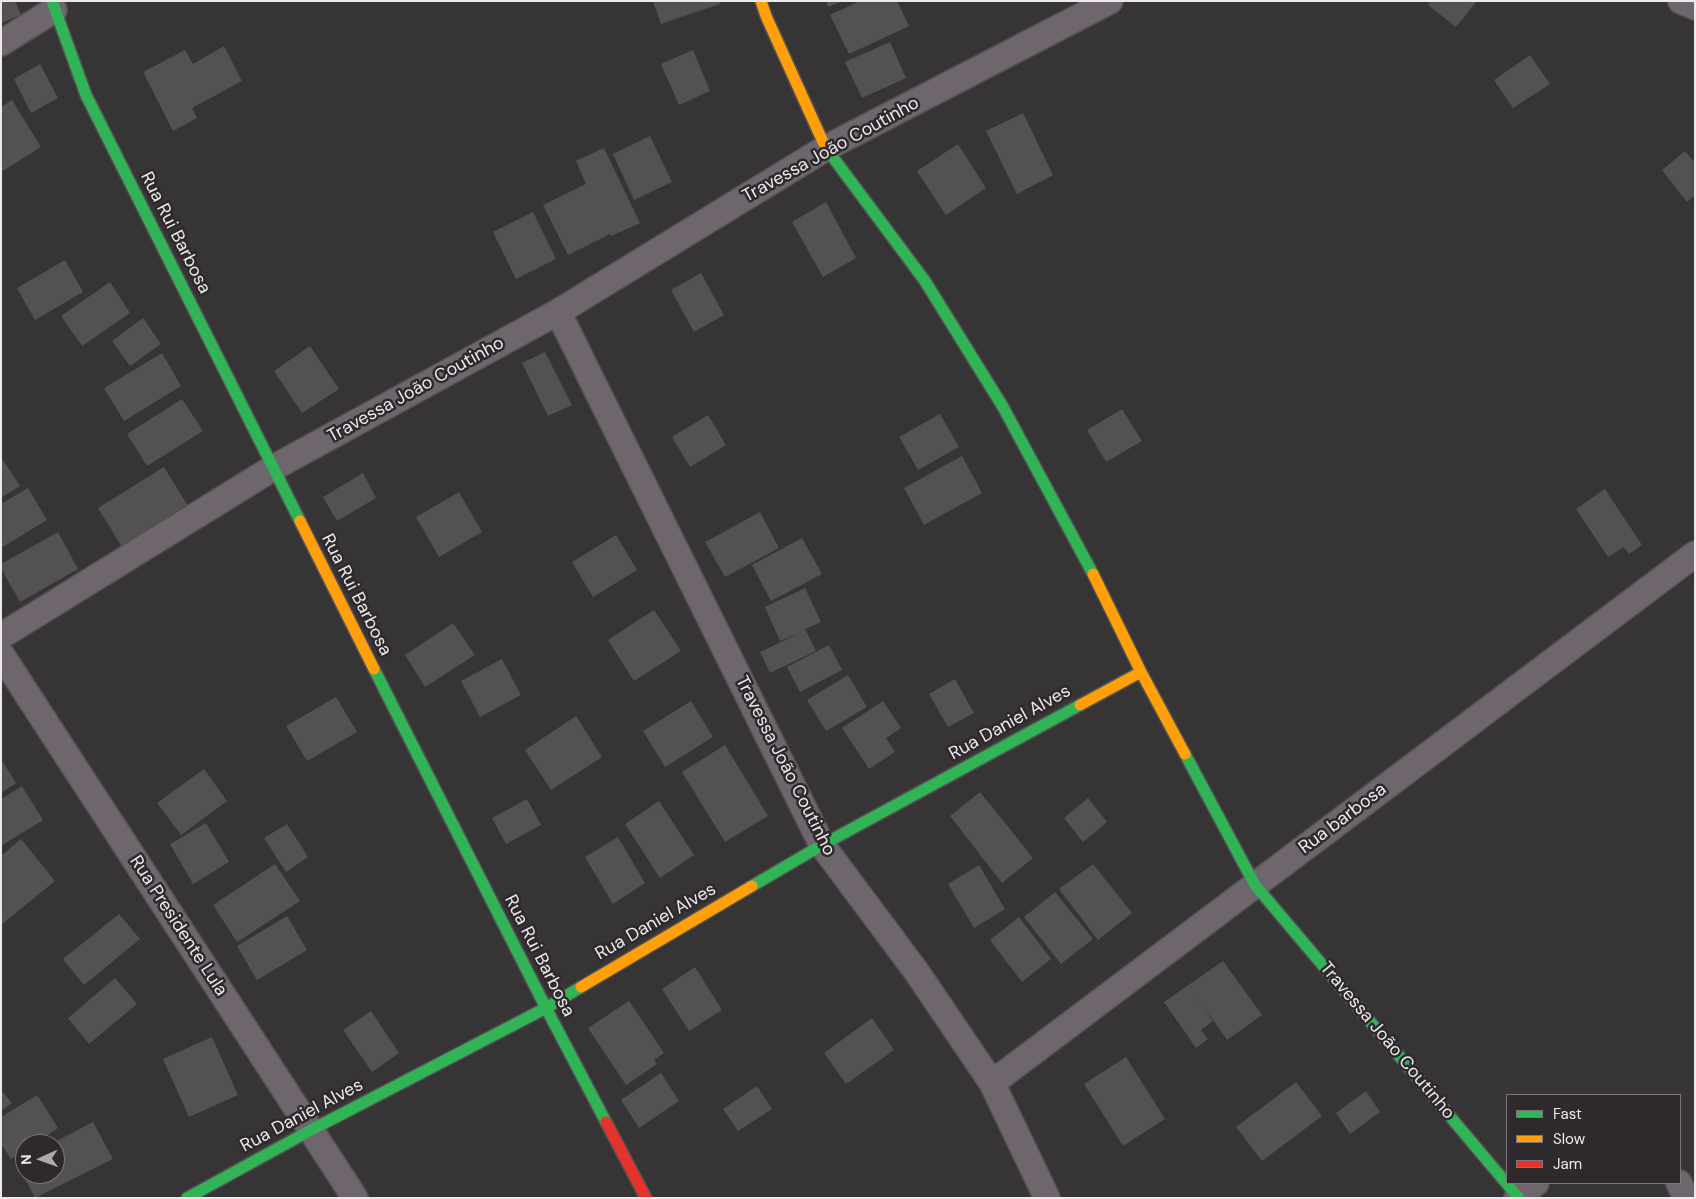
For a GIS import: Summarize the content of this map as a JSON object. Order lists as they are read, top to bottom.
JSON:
{
  "streets": {
    "street": [
      "Travessa João Coutinho",
      "Rua Rui Barbosa",
      "Rua Daniel Alves",
      "Rua barbosa",
      "Rua Presidente Lula"
    ]
  },
  "crossings": [
    ["Travessa João Coutinho", "Rua Rui Barbosa"],
    ["Travessa João Coutinho", "Rua Daniel Alves"],
    ["Travessa João Coutinho", "Rua barbosa"],
    ["Rua Rui Barbosa", "Rua Daniel Alves"],
    ["Rua Daniel Alves", "Rua Presidente Lula"]
  ],
  "legend": ["Fast", "Slow", "Jam"],
  "north": "left"
}
